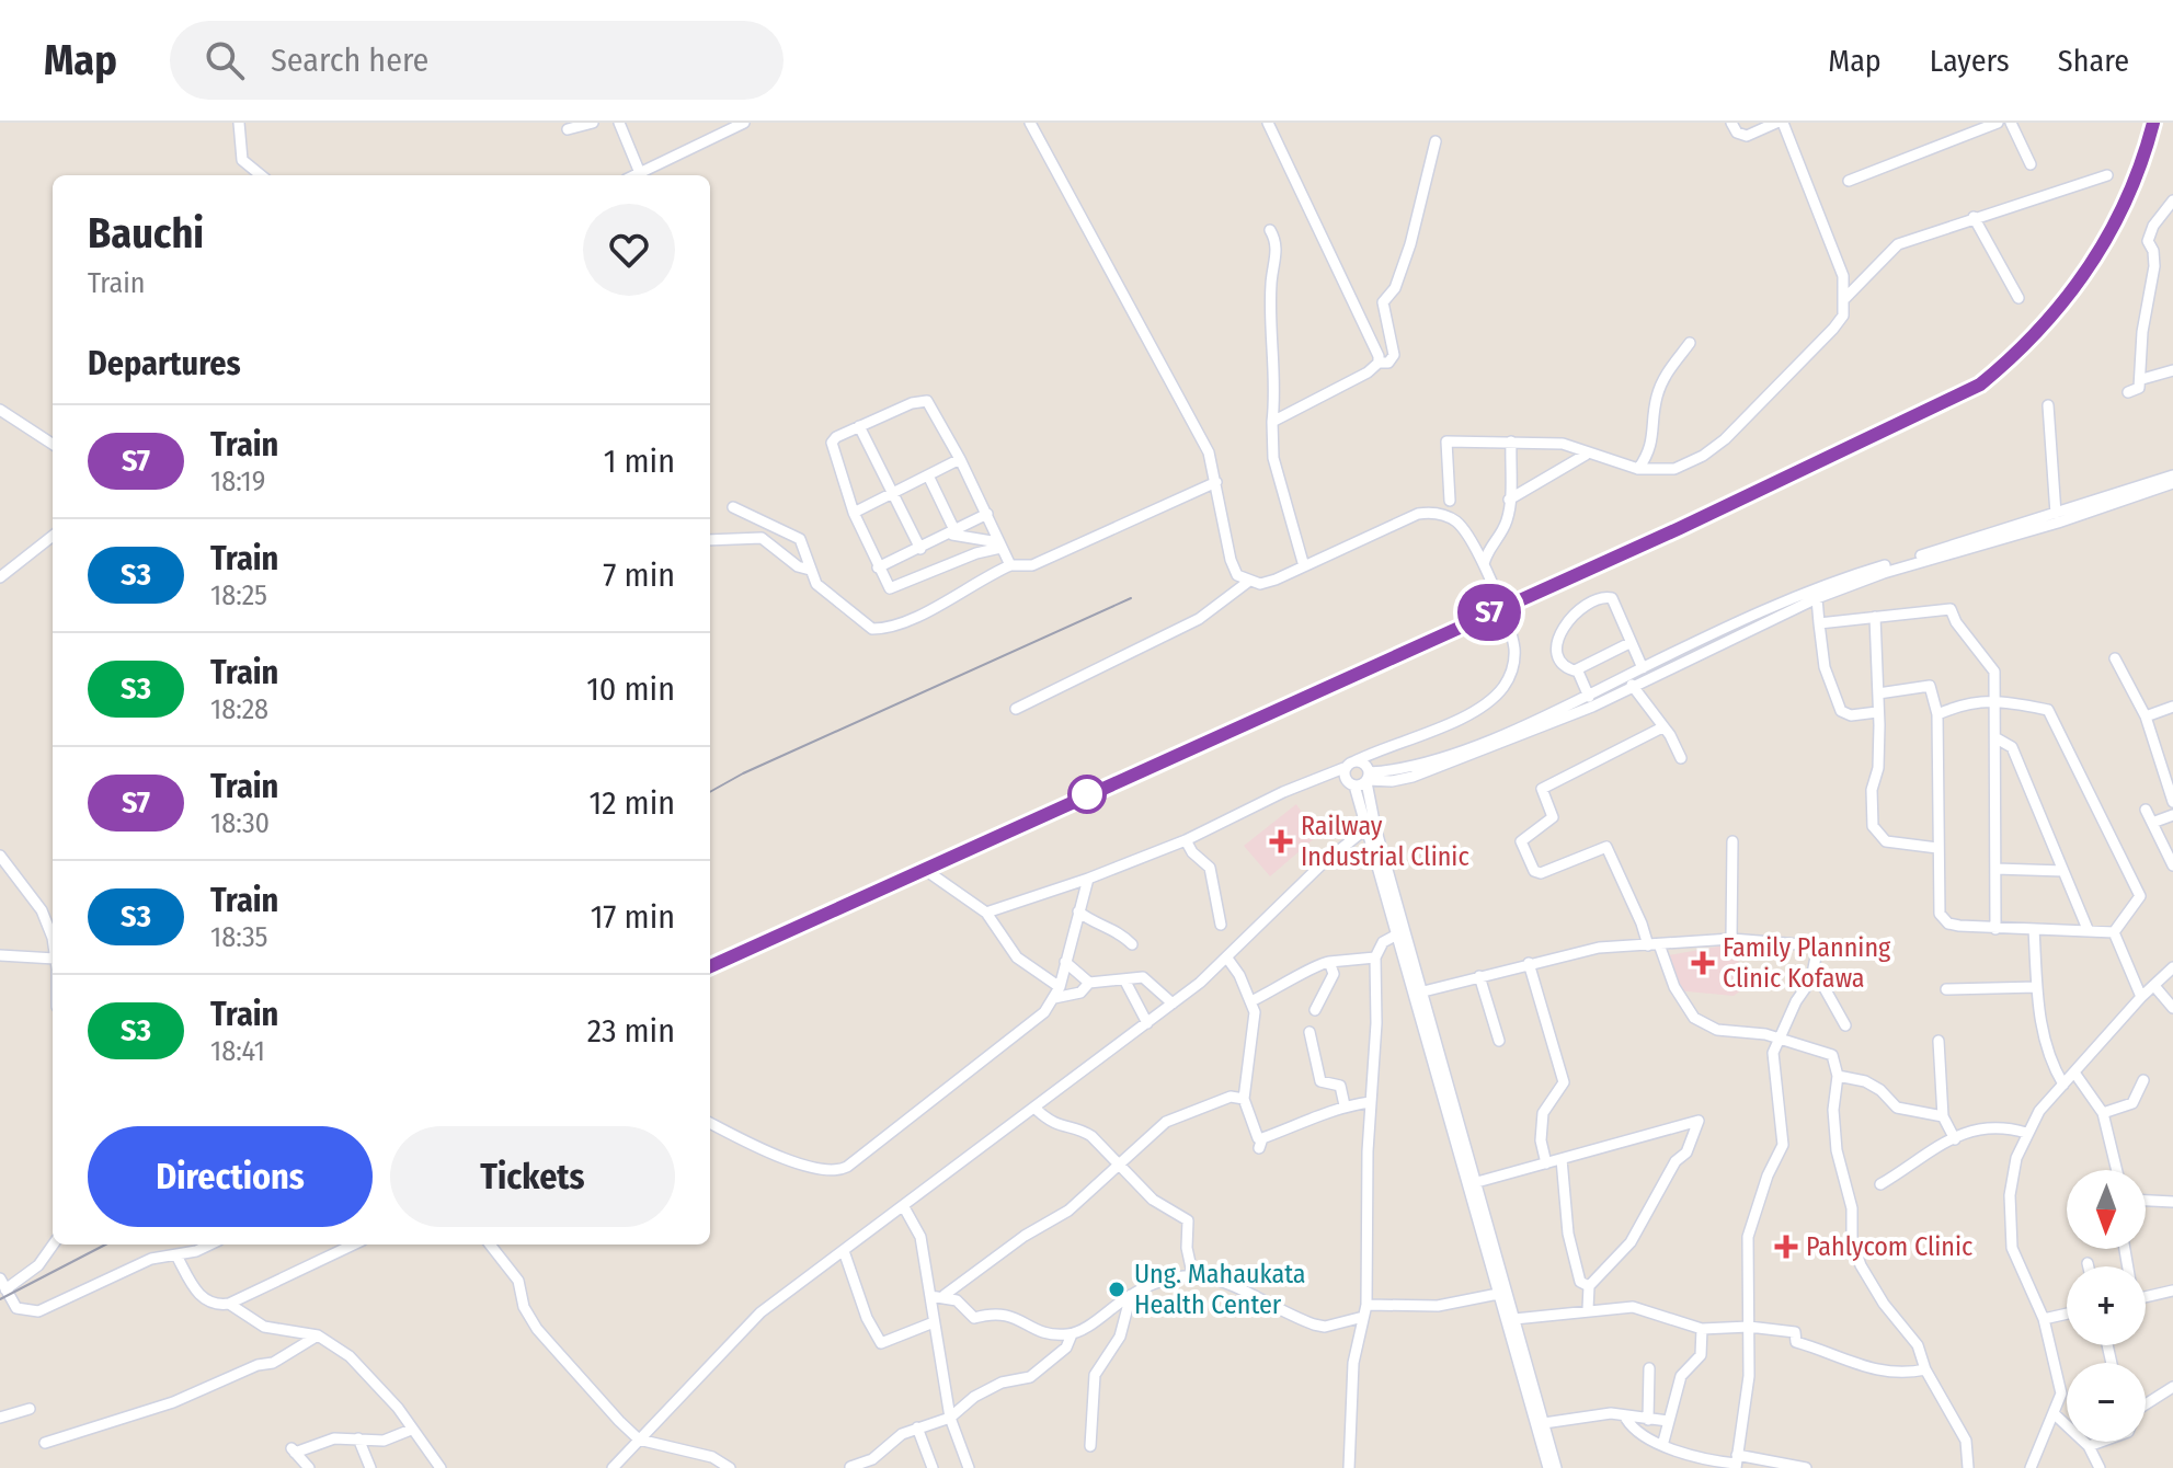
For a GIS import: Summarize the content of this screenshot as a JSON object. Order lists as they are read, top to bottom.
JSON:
{
  "places": {
    "health": ["Railway Industrial Clinic", "Family Planning Clinic Kofawa", "Pahlycom Clinic"],
    "other": ["Ung. Mahaukata Health Center"]
  },
  "north": "bottom",
  "page": {
    "header": "Map",
    "search": "Search here",
    "nav": ["Map", "Layers", "Share"],
    "on_map": "S7",
    "heading": [
      ["Bauchi", "Train"],
      "Departures"
    ],
    "list": [
      {
        "mark": "S7",
        "name": "Train",
        "note": "18:19",
        "value": "1 min"
      },
      {
        "mark": "S3",
        "name": "Train",
        "note": "18:25",
        "value": "7 min"
      },
      {
        "mark": "S3",
        "name": "Train",
        "note": "18:28",
        "value": "10 min"
      },
      {
        "mark": "S7",
        "name": "Train",
        "note": "18:30",
        "value": "12 min"
      },
      {
        "mark": "S3",
        "name": "Train",
        "note": "18:35",
        "value": "17 min"
      },
      {
        "mark": "S3",
        "name": "Train",
        "note": "18:41",
        "value": "23 min"
      }
    ],
    "buttons": ["Directions", "Tickets"],
    "map_buttons": ["+", "−"]
  }
}
